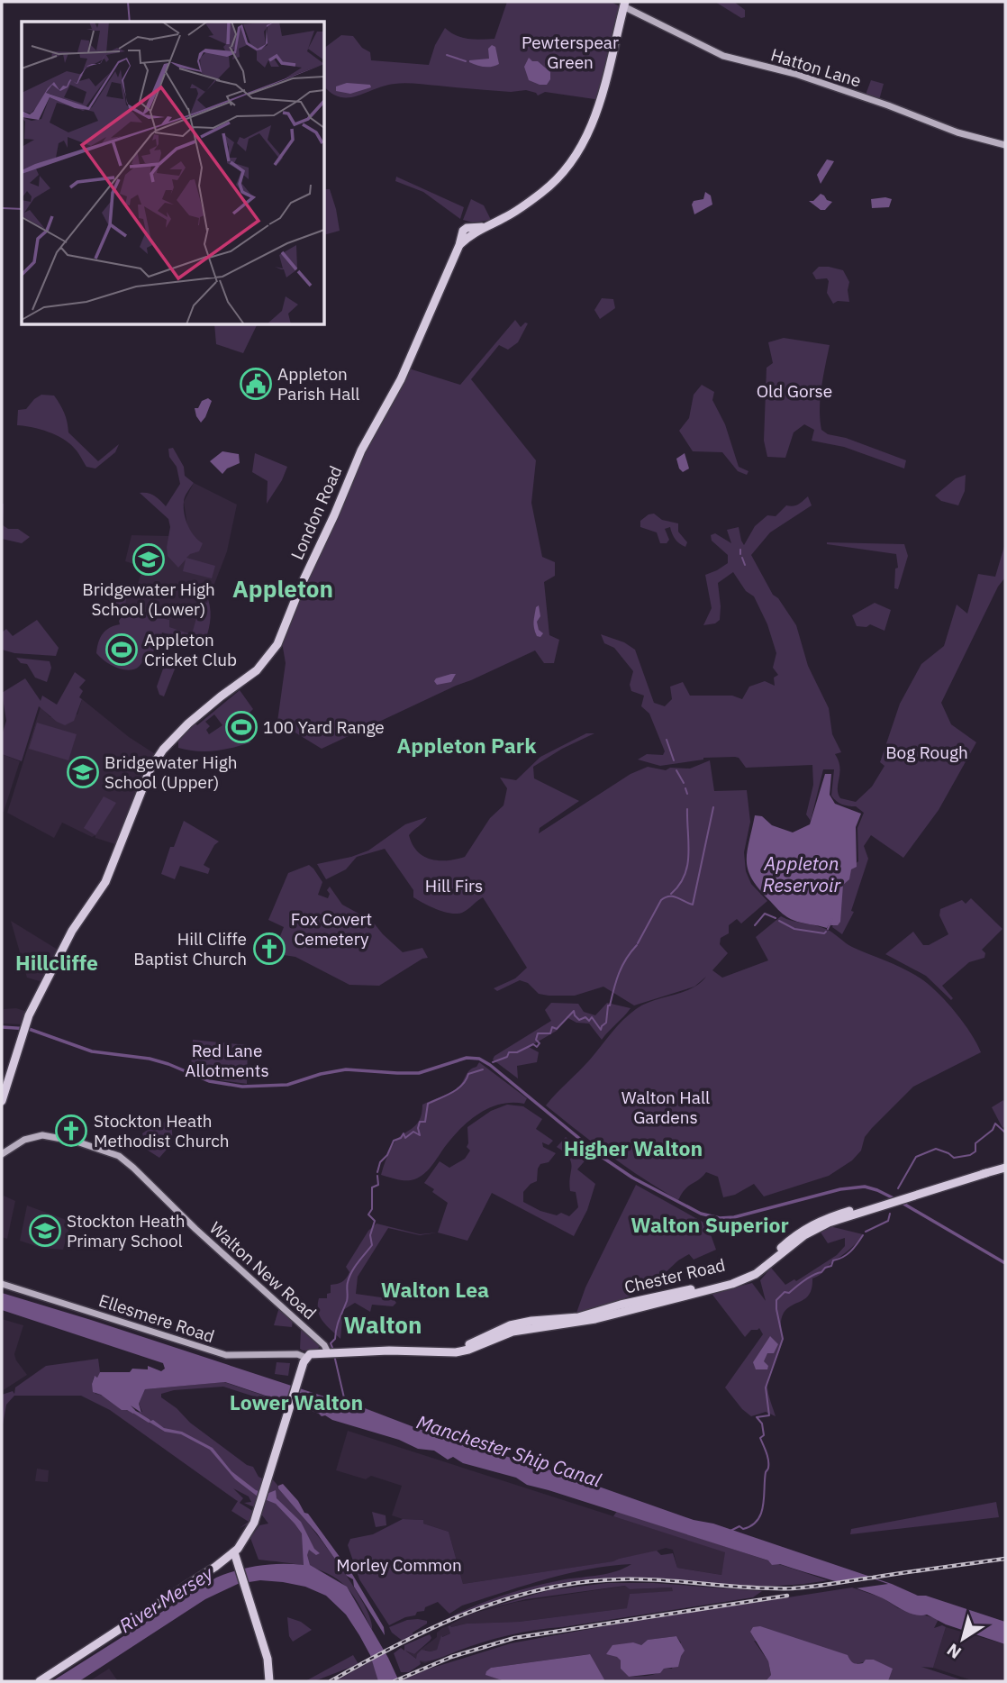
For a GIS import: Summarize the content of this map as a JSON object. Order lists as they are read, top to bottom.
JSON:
{
  "streets": {
    "highway": ["London Road", "Chester Road"],
    "main road": ["Hatton Lane", "Walton New Road", "Ellesmere Road"]
  },
  "crossings": [
    ["Hatton Lane", "London Road"],
    ["Walton New Road", "Chester Road"],
    ["Chester Road", "Ellesmere Road"]
  ],
  "districts": [
    "Appleton",
    "Appleton Park",
    "Hillcliffe",
    "Higher Walton",
    "Walton Superior",
    "Walton Lea",
    "Walton",
    "Lower Walton"
  ],
  "water": ["Appleton Reservoir", "Manchester Ship Canal", "River Mersey"],
  "parks": [
    "Pewterspear Green",
    "Old Gorse",
    "Bog Rough",
    "Hill Firs",
    "Fox Covert Cemetery",
    "Red Lane Allotments",
    "Walton Hall Gardens",
    "Morley Common"
  ],
  "places": {
    "public building": ["Appleton Parish Hall"],
    "school or university": ["Bridgewater High School (Lower)", "Bridgewater High School (Upper)", "Stockton Heath Primary School"],
    "sports": ["Appleton Cricket Club", "100 Yard Range"],
    "church": ["Hill Cliffe Baptist Church", "Stockton Heath Methodist Church"]
  },
  "north": "bottom left"
}
